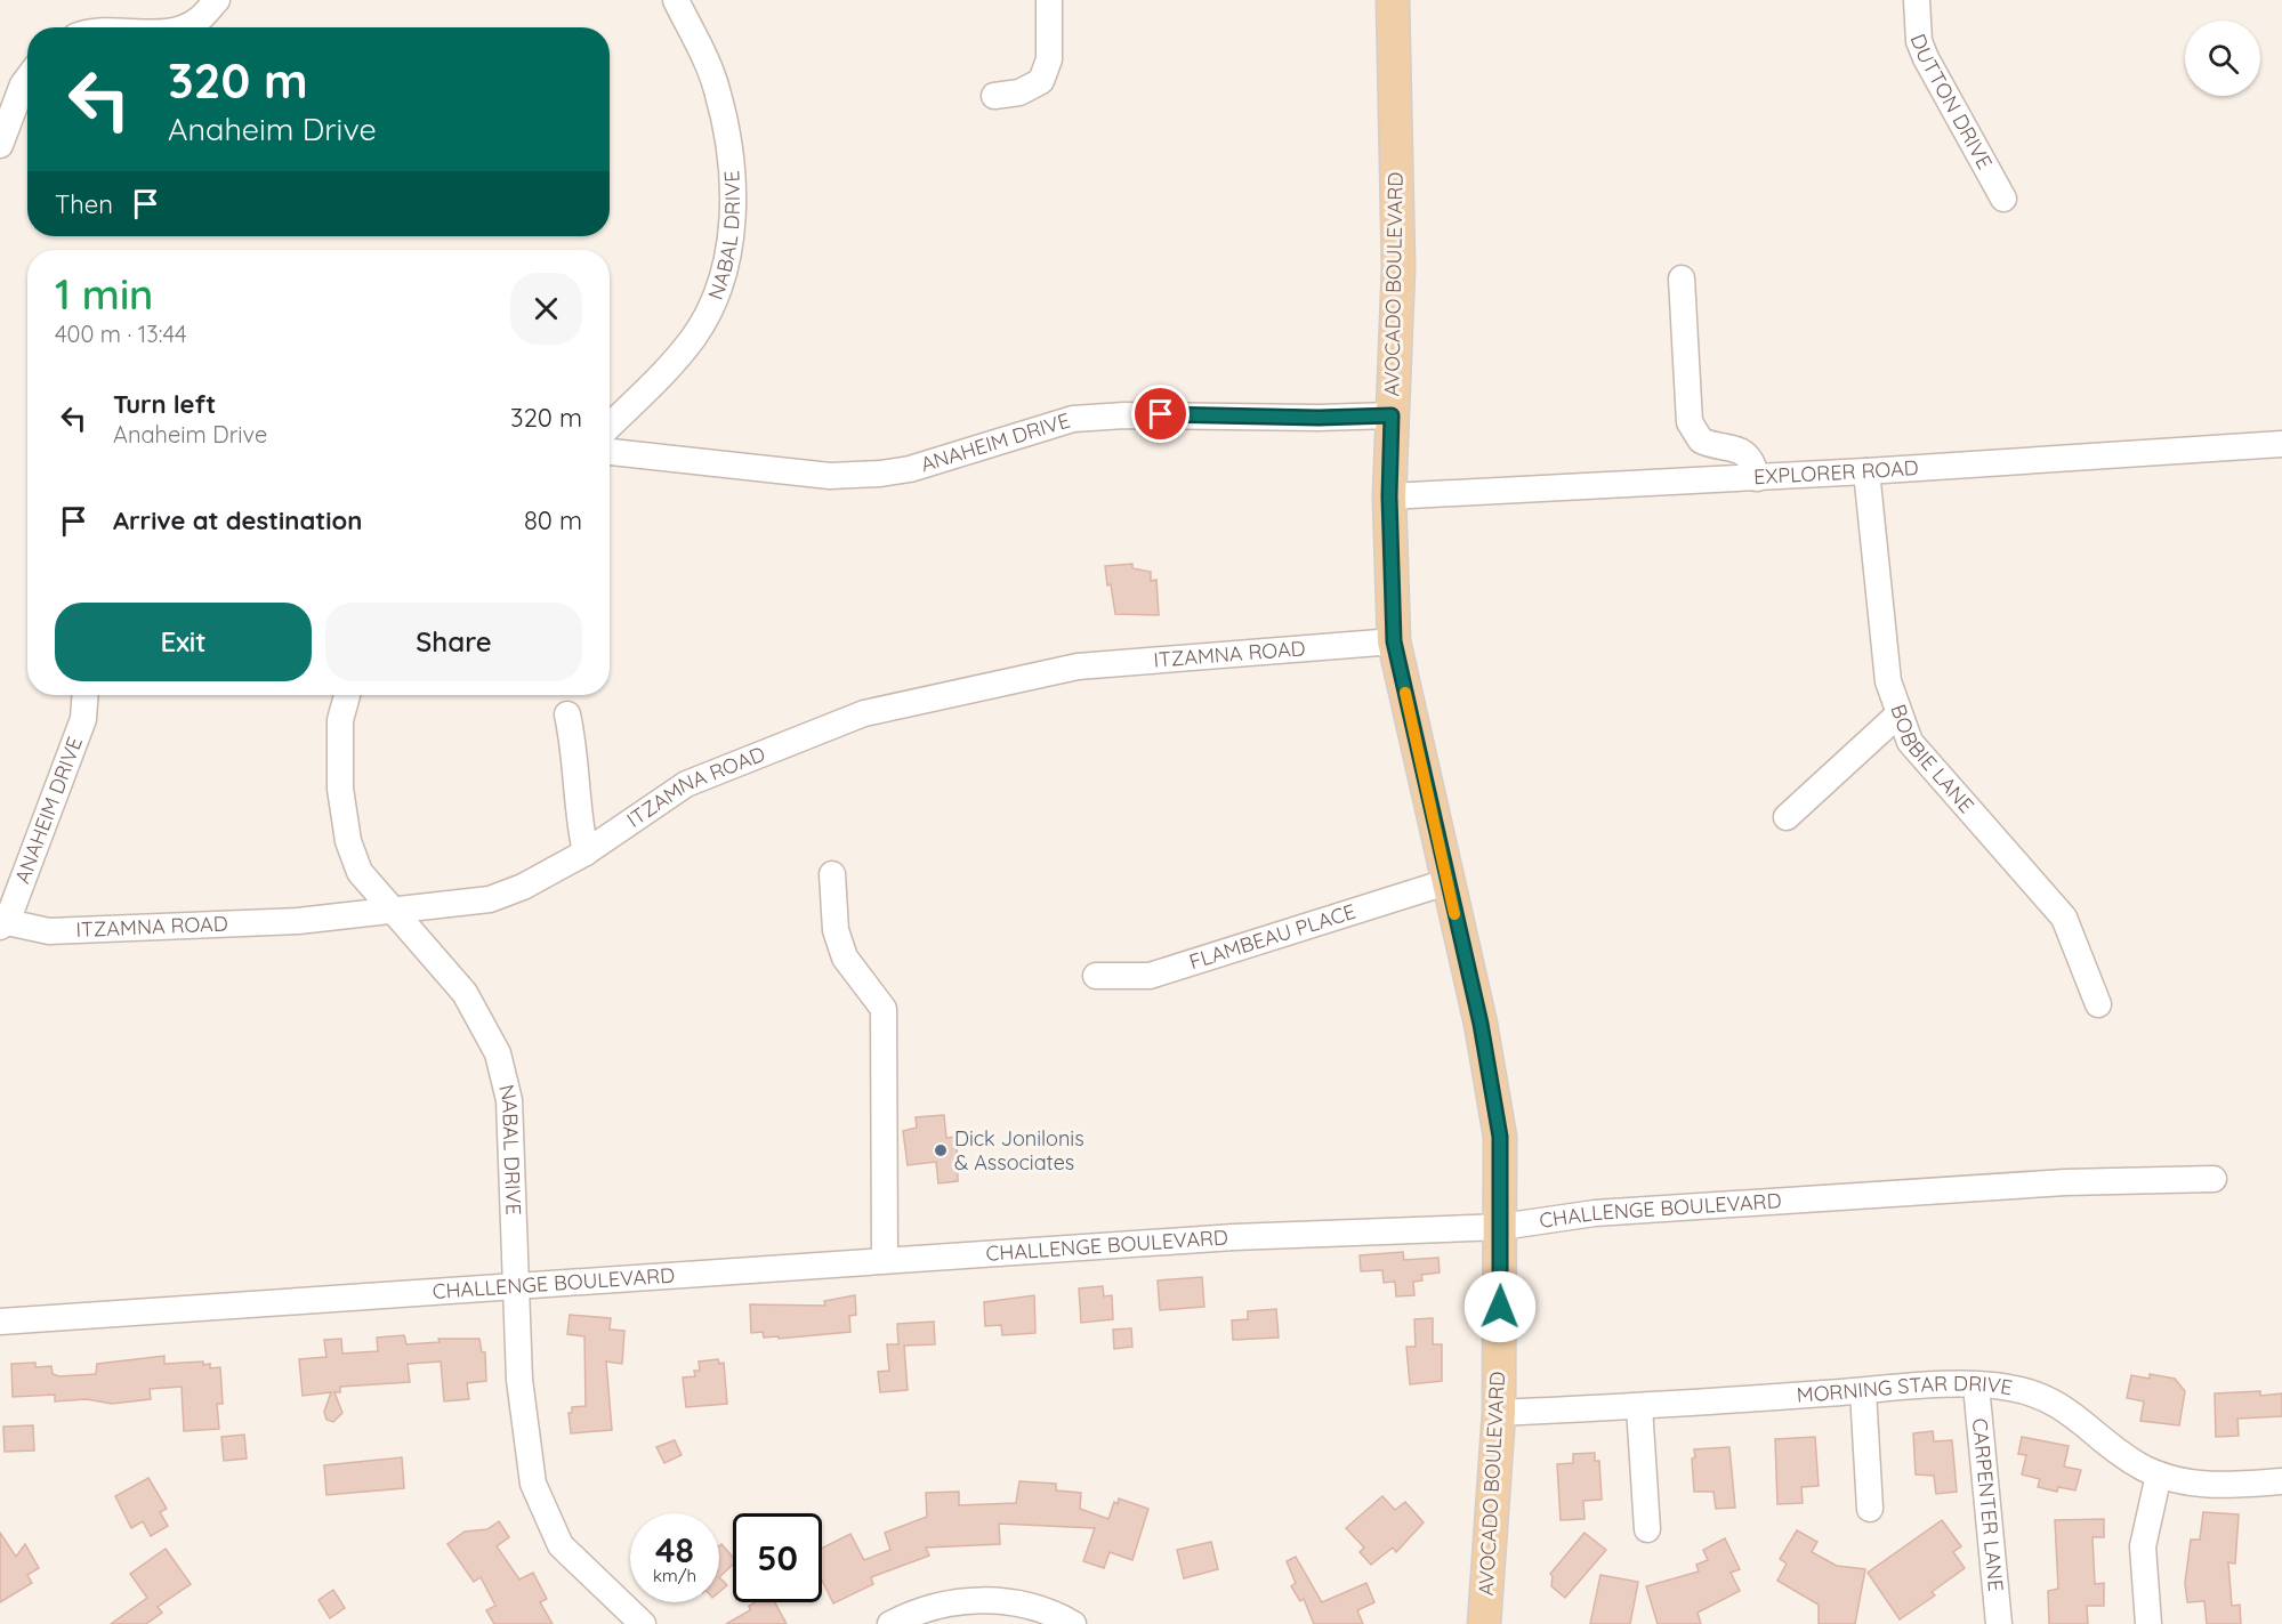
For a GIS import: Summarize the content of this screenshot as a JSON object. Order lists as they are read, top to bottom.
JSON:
{
  "streets": {
    "main road": ["AVOCADO BOULEVARD"],
    "street": [
      "DUTTON DRIVE",
      "NABAL DRIVE",
      "ANAHEIM DRIVE",
      "EXPLORER ROAD",
      "ITZAMNA ROAD",
      "BOBBIE LANE",
      "FLAMBEAU PLACE",
      "CHALLENGE BOULEVARD",
      "MORNING STAR DRIVE",
      "CARPENTER LANE"
    ]
  },
  "crossings": [
    ["NABAL DRIVE", "ITZAMNA ROAD"],
    ["NABAL DRIVE", "CHALLENGE BOULEVARD"],
    ["AVOCADO BOULEVARD", "ANAHEIM DRIVE"],
    ["AVOCADO BOULEVARD", "EXPLORER ROAD"],
    ["AVOCADO BOULEVARD", "ITZAMNA ROAD"],
    ["AVOCADO BOULEVARD", "FLAMBEAU PLACE"],
    ["AVOCADO BOULEVARD", "CHALLENGE BOULEVARD"],
    ["AVOCADO BOULEVARD", "MORNING STAR DRIVE"],
    ["ANAHEIM DRIVE", "ITZAMNA ROAD"],
    ["EXPLORER ROAD", "BOBBIE LANE"],
    ["MORNING STAR DRIVE", "CARPENTER LANE"]
  ],
  "places": ["Dick Jonilonis & Associates"],
  "page": {
    "turn": ["320 m", "Anaheim Drive"],
    "then": "Then",
    "heading": ["1 min", "400 m · 13:44"],
    "list": [
      {
        "name": "Turn left",
        "note": "Anaheim Drive",
        "value": "320 m"
      },
      {
        "name": "Arrive at destination",
        "value": "80 m"
      }
    ],
    "buttons": ["Exit", "Share"],
    "speed": "48 km/h",
    "limit": "50"
  }
}
